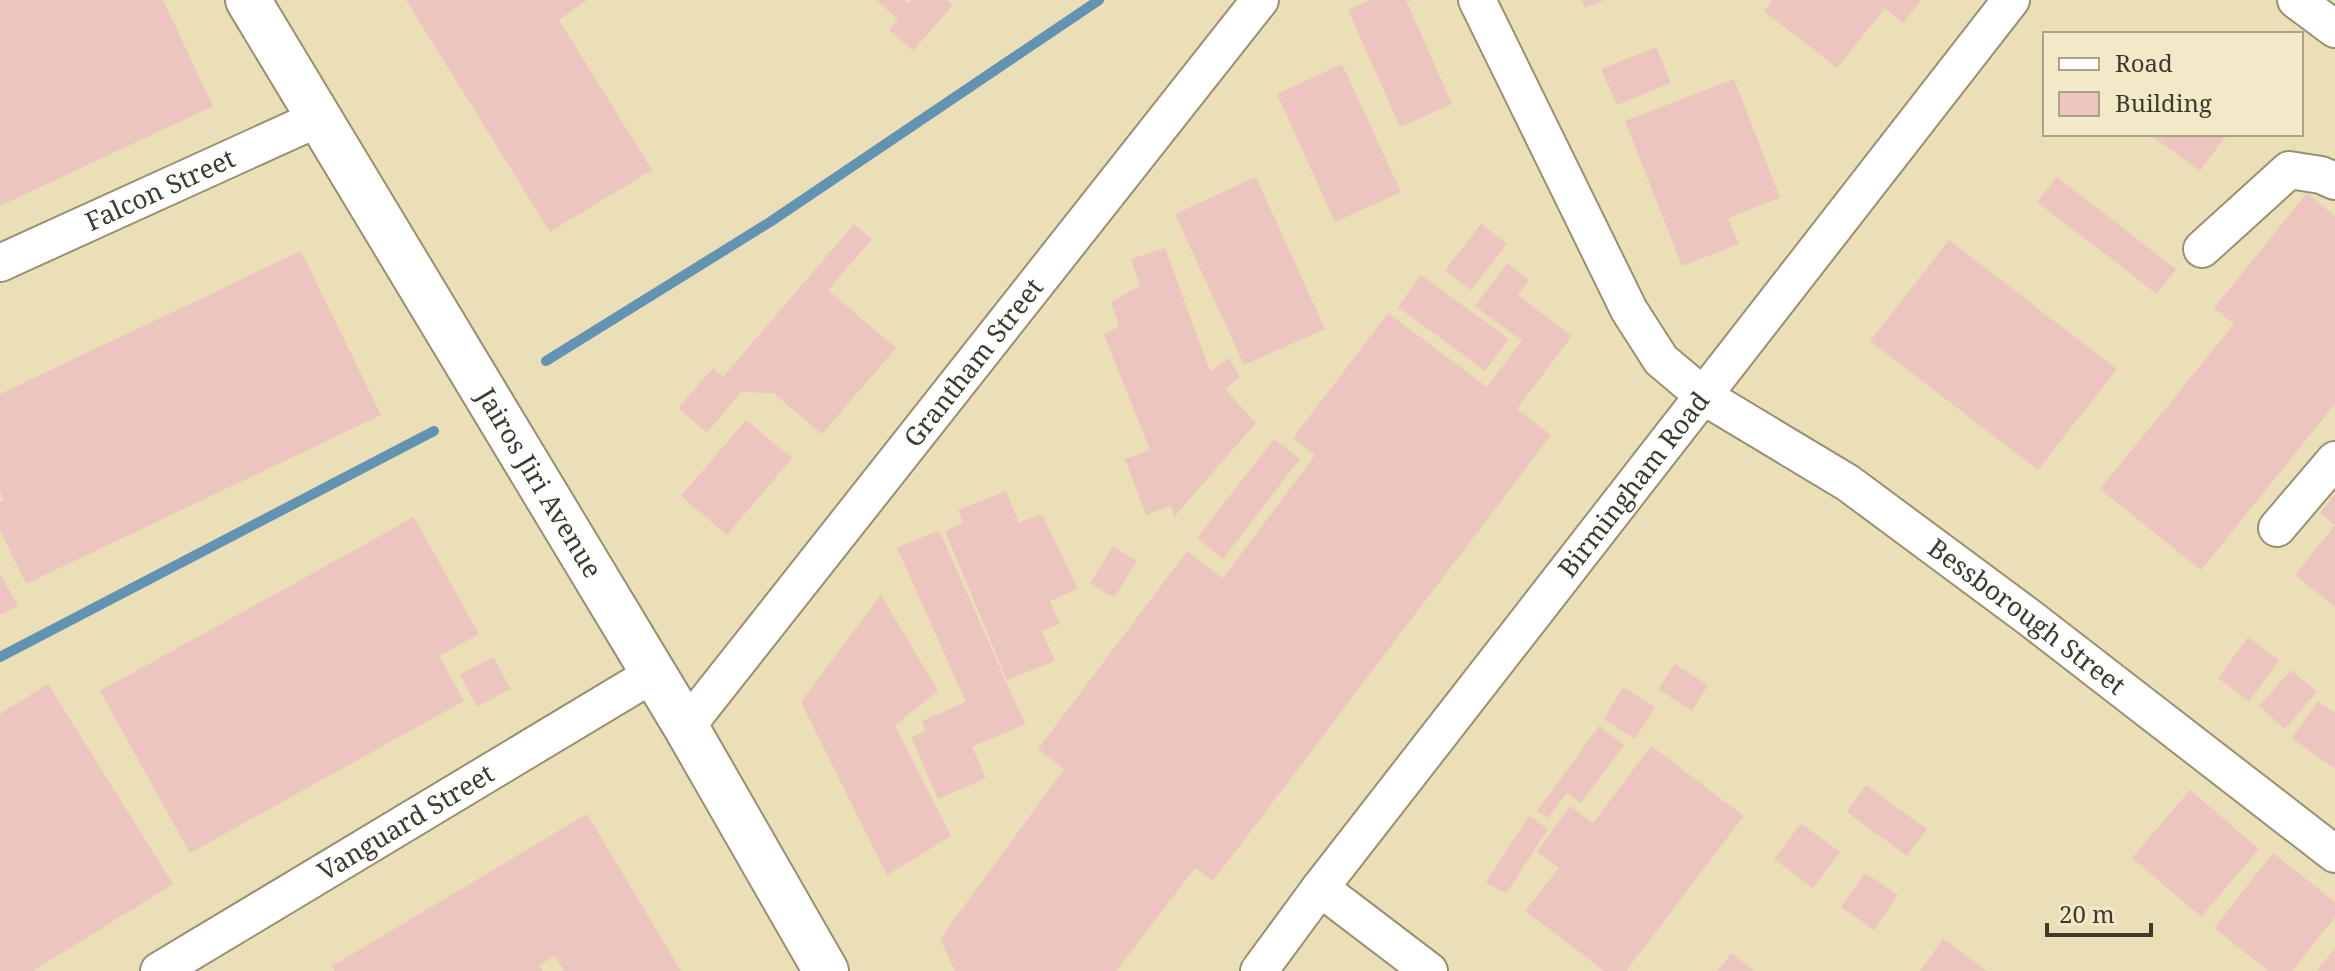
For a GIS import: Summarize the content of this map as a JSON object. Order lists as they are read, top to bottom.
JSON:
{
  "streets": {
    "main road": ["Jairos Jiri Avenue"],
    "street": [
      "Falcon Street",
      "Grantham Street",
      "Birmingham Road",
      "Bessborough Street",
      "Vanguard Street"
    ]
  },
  "crossings": [
    ["Falcon Street", "Jairos Jiri Avenue"],
    ["Grantham Street", "Jairos Jiri Avenue"],
    ["Jairos Jiri Avenue", "Vanguard Street"],
    ["Birmingham Road", "Bessborough Street"]
  ],
  "legend": ["Road", "Building"],
  "scale_bar": "20 m"
}
